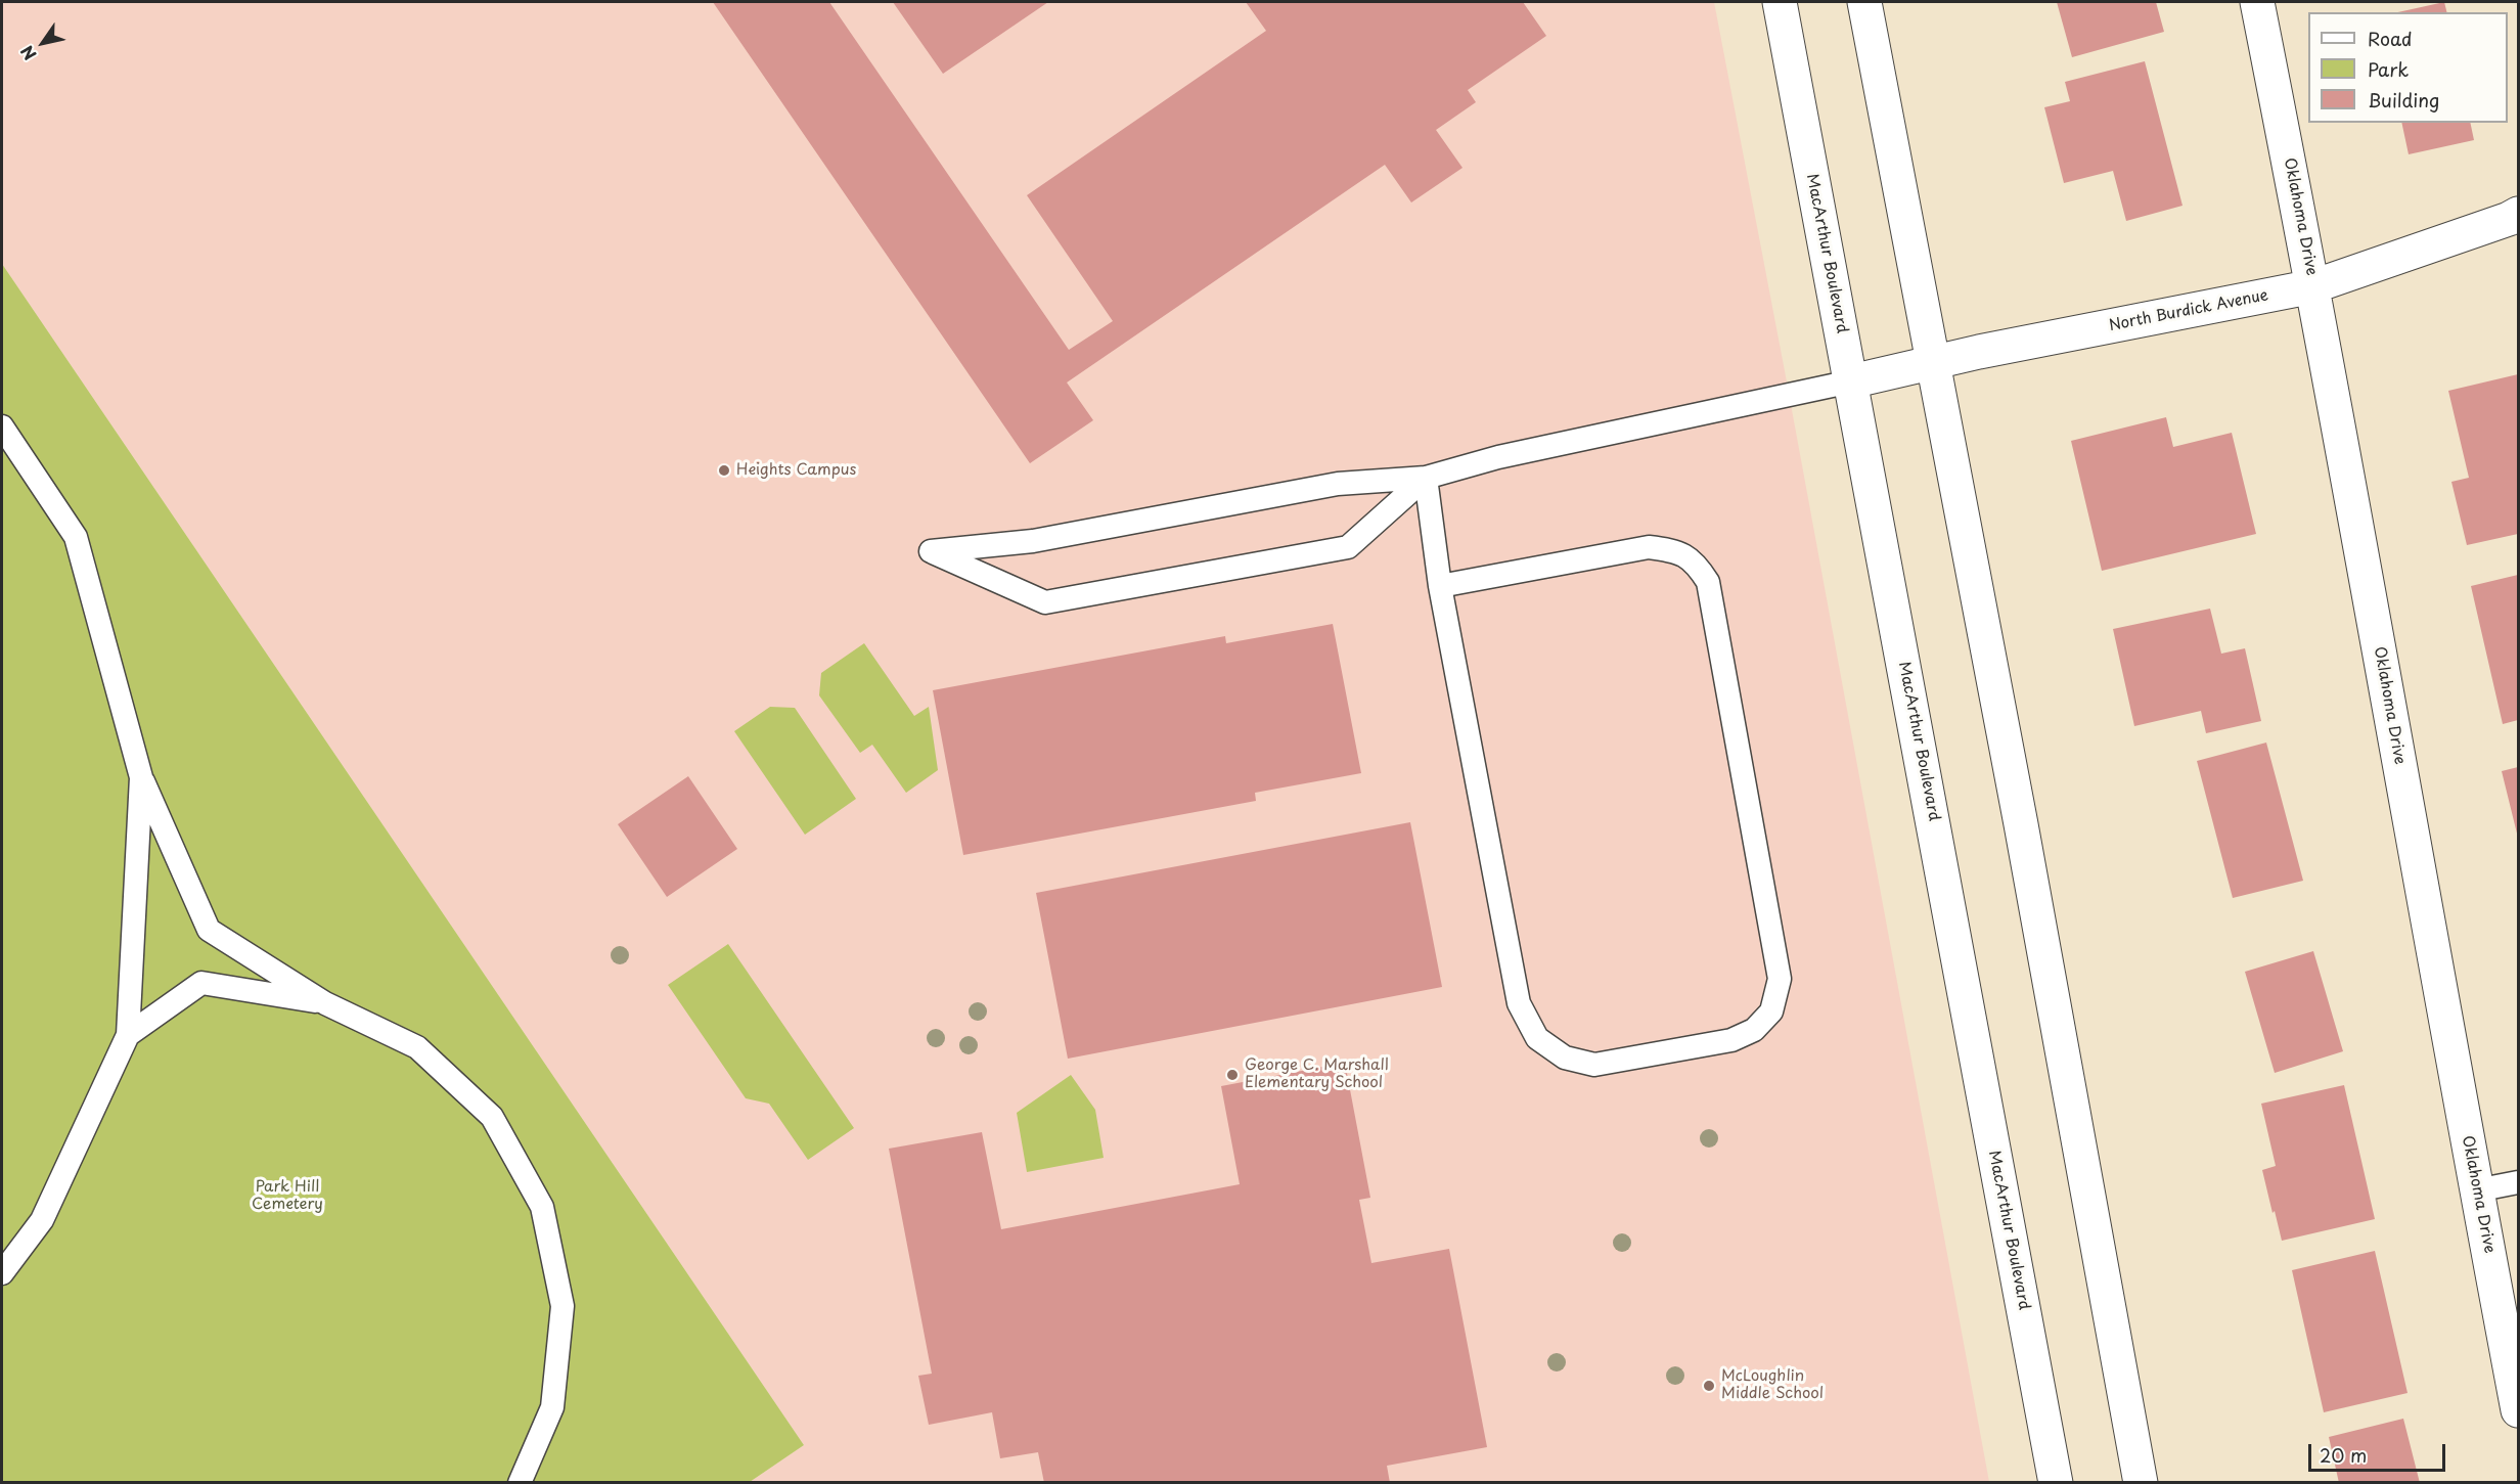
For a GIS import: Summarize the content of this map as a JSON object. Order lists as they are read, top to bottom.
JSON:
{
  "streets": {
    "street": ["Oklahoma Drive", "MacArthur Boulevard", "North Burdick Avenue"]
  },
  "crossings": [
    ["Oklahoma Drive", "North Burdick Avenue"],
    ["MacArthur Boulevard", "North Burdick Avenue"]
  ],
  "parks": ["Park Hill Cemetery"],
  "places": ["Heights Campus", "George C. Marshall Elementary School", "McLoughlin Middle School"],
  "legend": ["Road", "Park", "Building"],
  "scale_bar": "20 m",
  "north": "bottom left"
}
